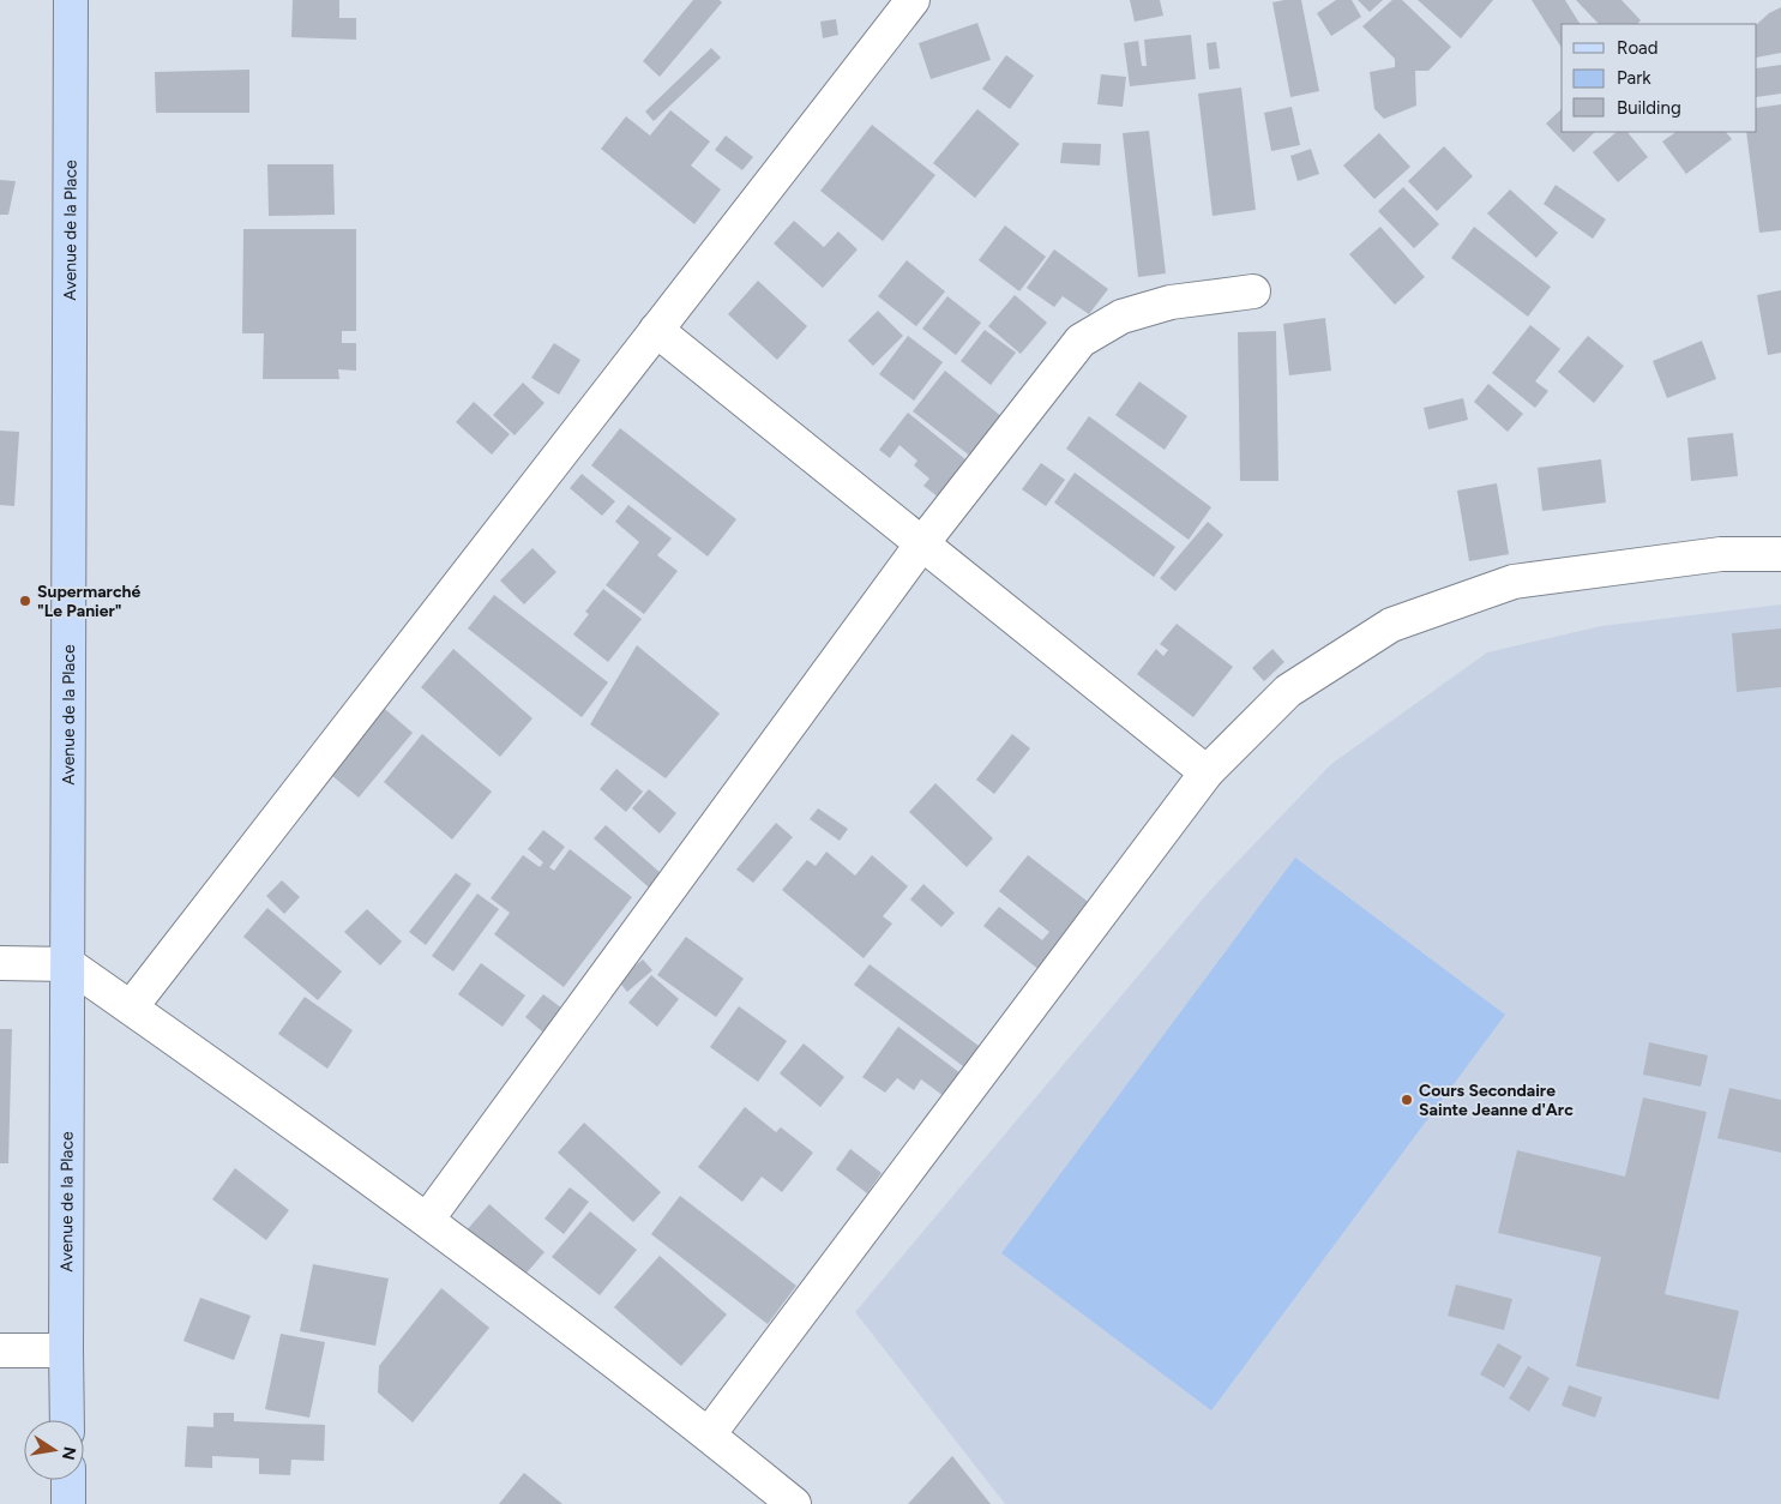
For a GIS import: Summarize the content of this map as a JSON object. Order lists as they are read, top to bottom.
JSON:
{
  "streets": {
    "street": ["Avenue de la Place"]
  },
  "places": ["Supermarché \"Le Panier\"", "Cours Secondaire Sainte Jeanne d'Arc"],
  "legend": ["Road", "Park", "Building"],
  "north": "right"
}
